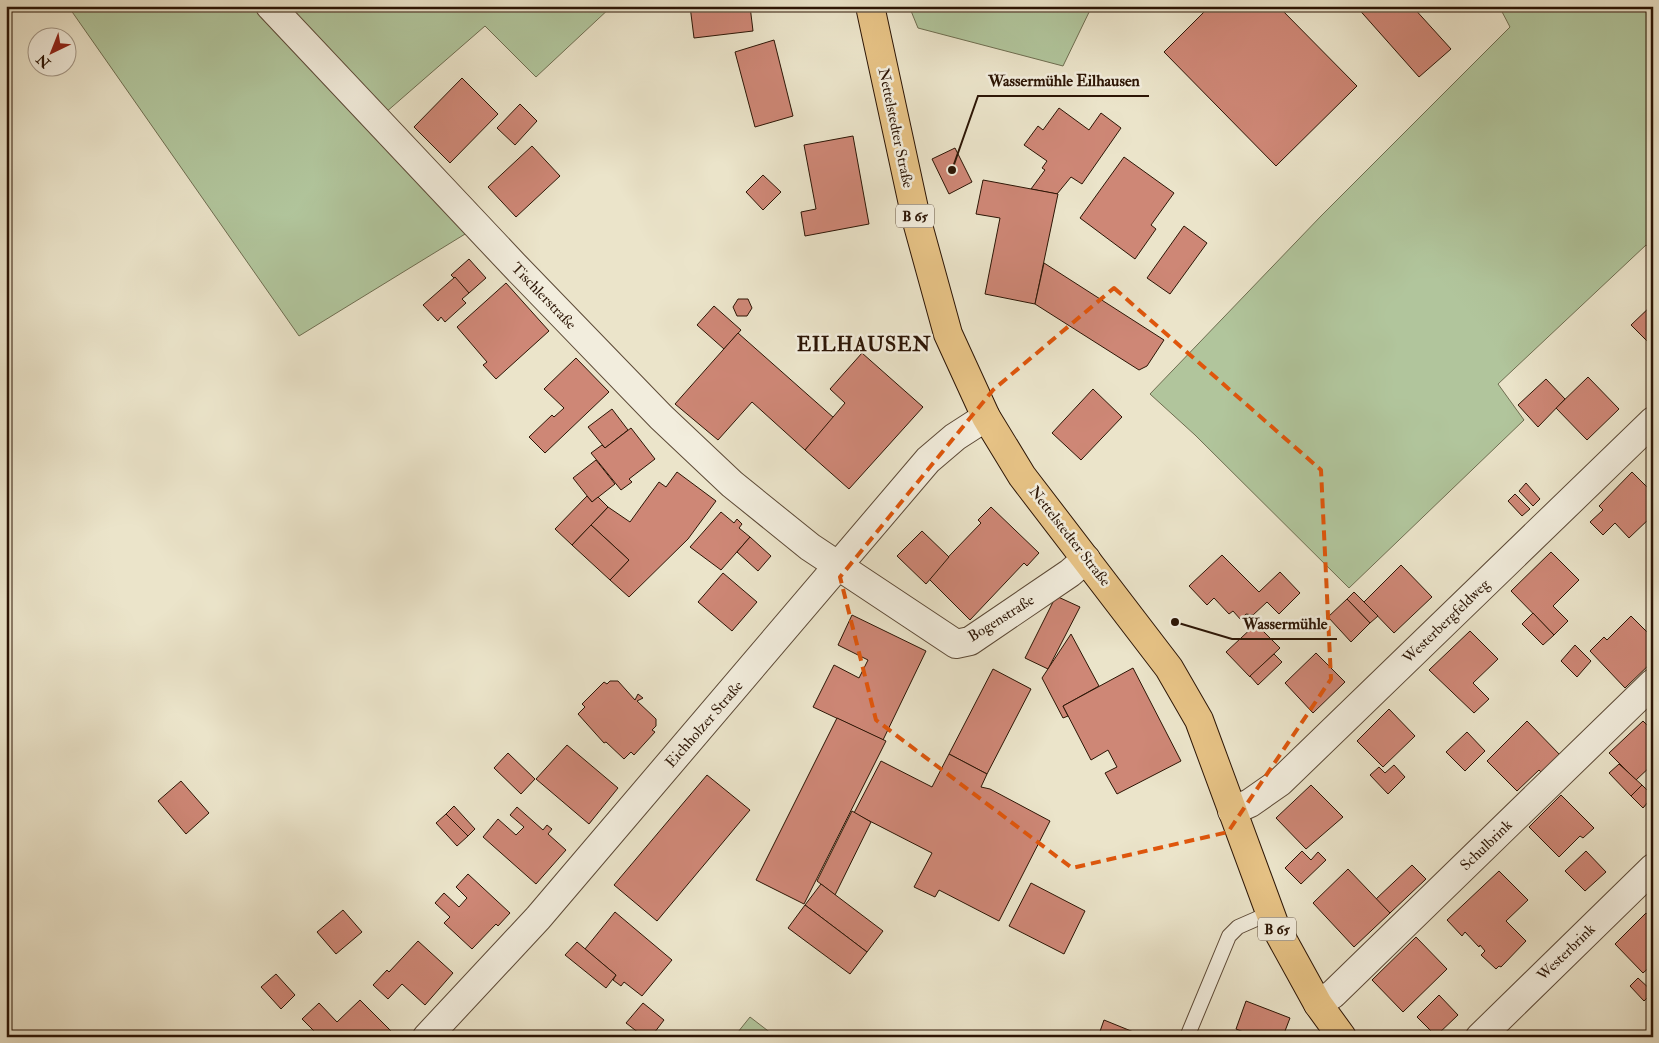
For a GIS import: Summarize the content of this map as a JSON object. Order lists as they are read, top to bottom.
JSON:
{
  "streets": {
    "main road": ["Nettelstedter Straße", "B 65"],
    "street": [
      "Tischlerstraße",
      "Bogenstraße",
      "Westerbergfeldweg",
      "Eichholzer Straße",
      "Schulbrink",
      "Westerbrink"
    ]
  },
  "crossings": [
    ["Nettelstedter Straße", "Bogenstraße"],
    ["Nettelstedter Straße", "Westerbergfeldweg"],
    ["Nettelstedter Straße", "Eichholzer Straße"],
    ["Nettelstedter Straße", "Schulbrink"],
    ["Tischlerstraße", "Bogenstraße"],
    ["Tischlerstraße", "Eichholzer Straße"],
    ["Bogenstraße", "Eichholzer Straße"]
  ],
  "districts": ["EILHAUSEN"],
  "places": ["Wassermühle Eilhausen", "Wassermühle"],
  "north": "bottom left"
}
